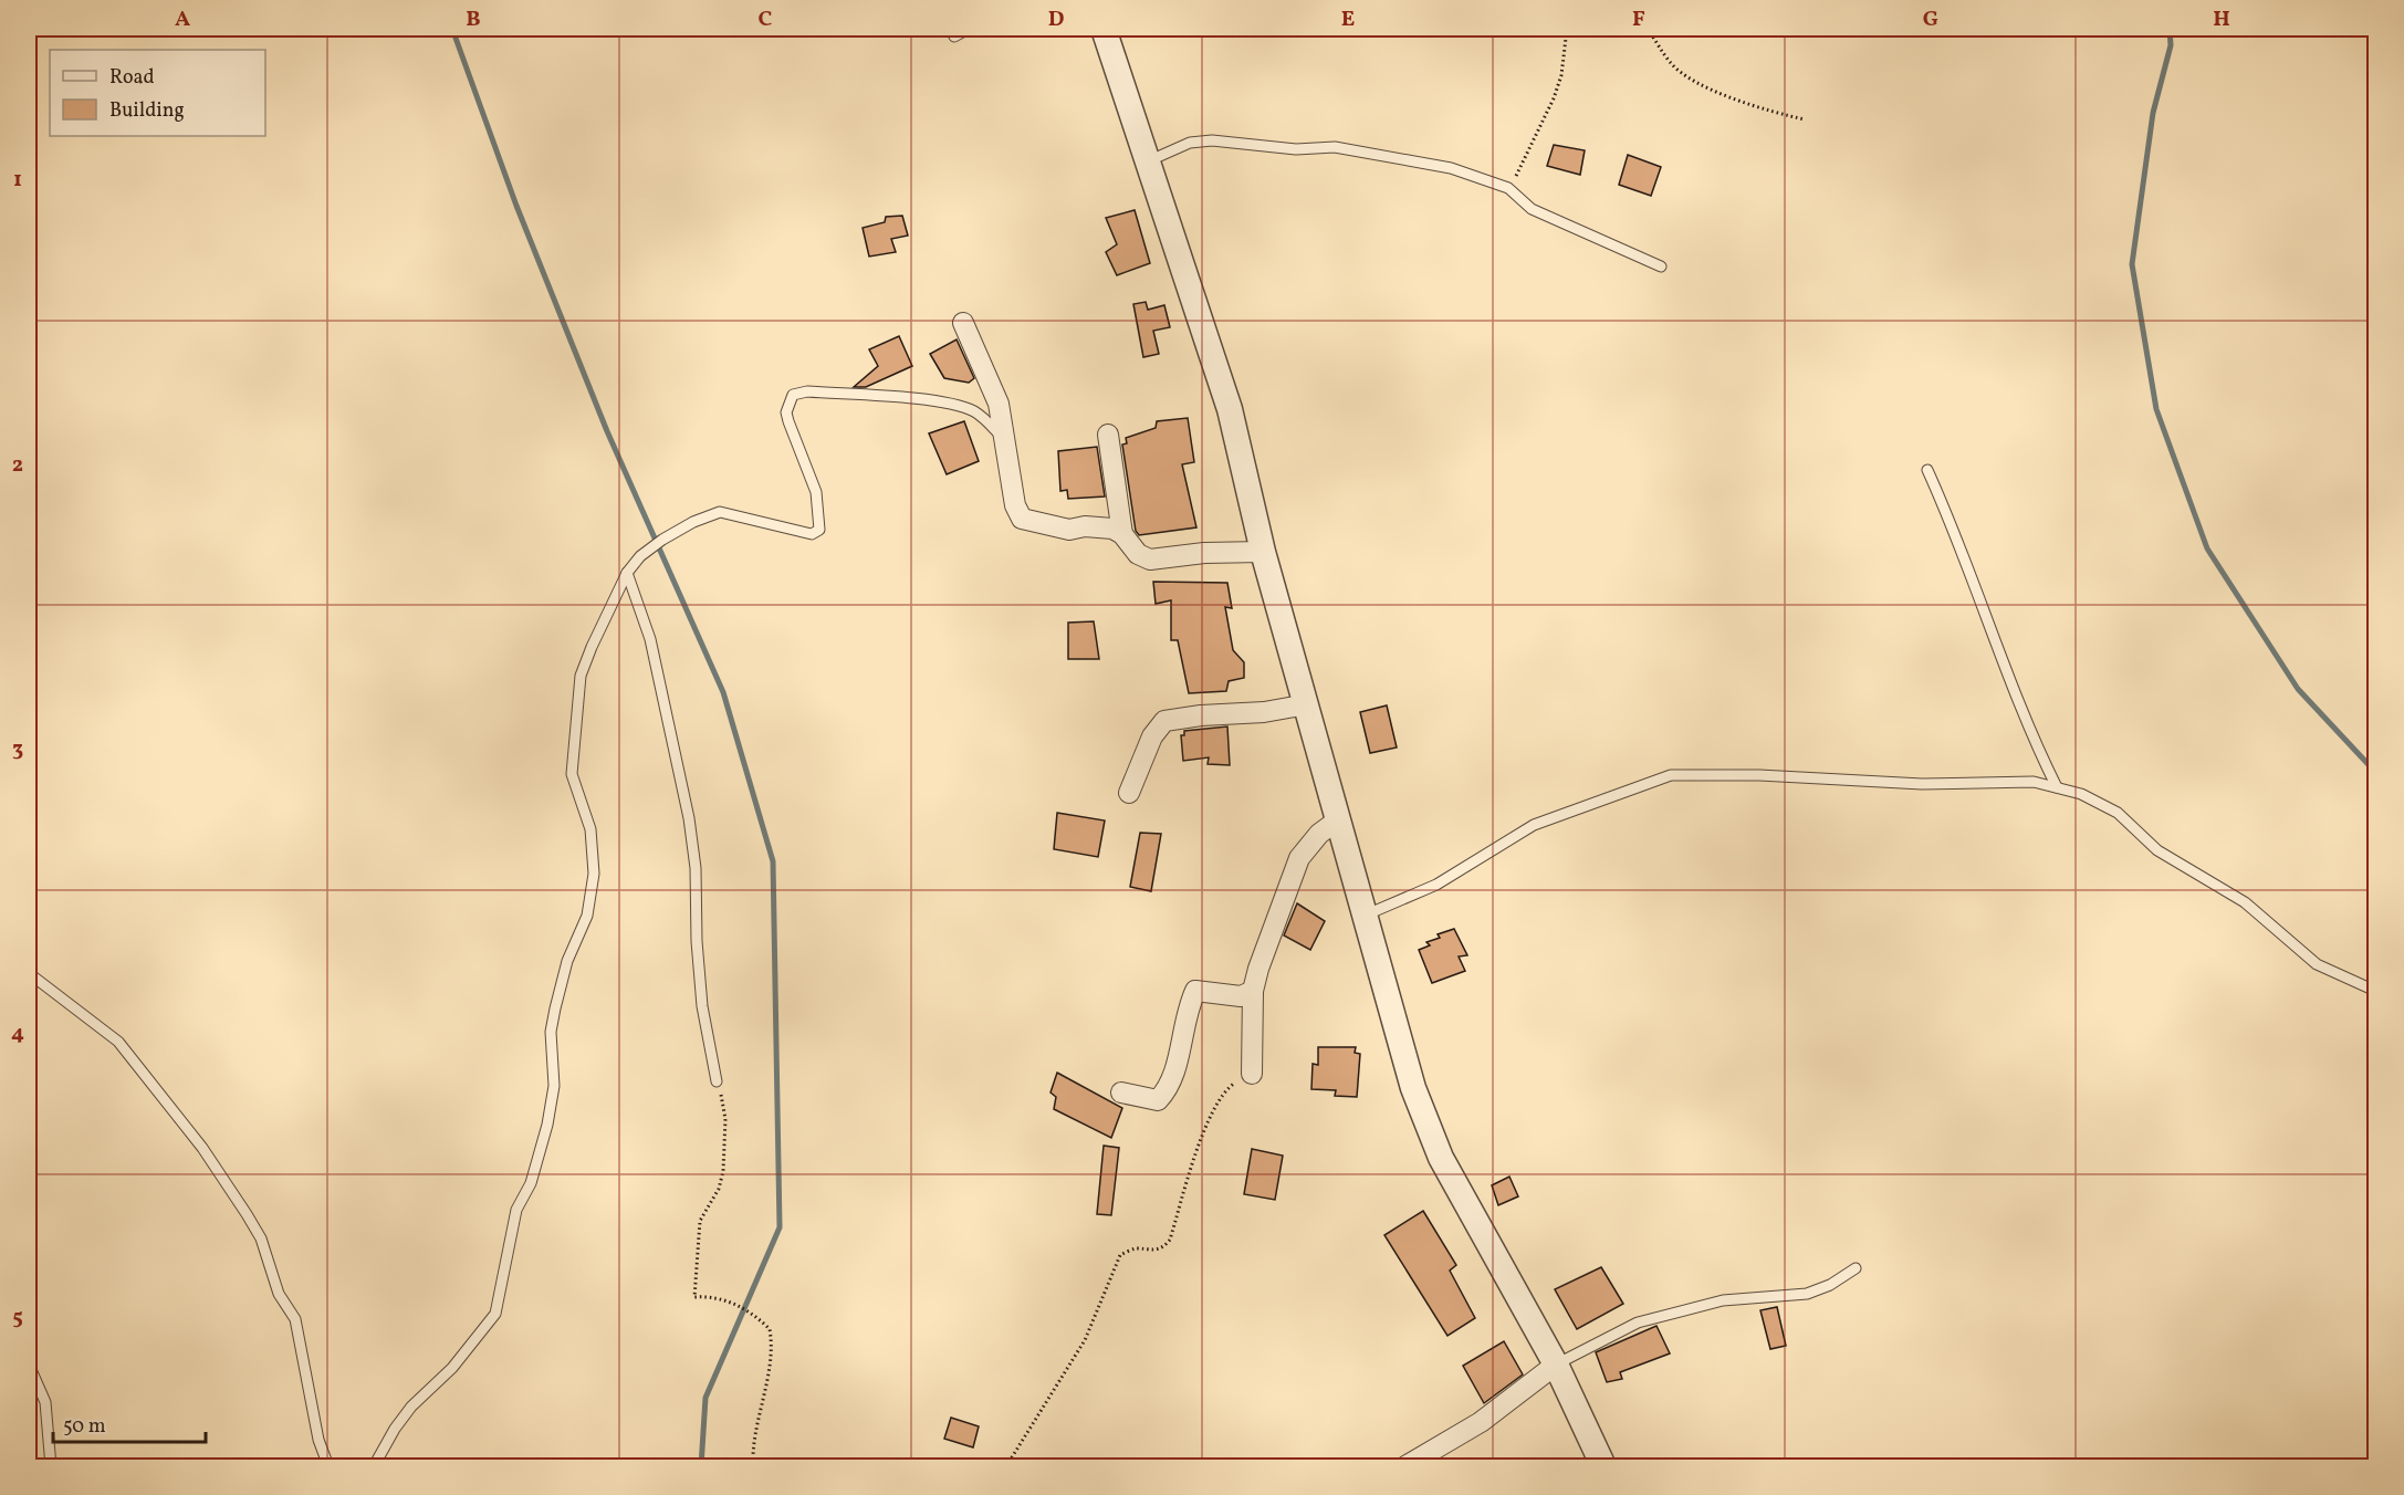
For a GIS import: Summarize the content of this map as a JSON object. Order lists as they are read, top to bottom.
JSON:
{
  "legend": ["Road", "Building"],
  "scale_bar": "50 m",
  "grid": {
    "columns": [
      "A",
      "B",
      "C",
      "D",
      "E",
      "F",
      "G",
      "H"
    ],
    "rows": [
      "1",
      "2",
      "3",
      "4",
      "5"
    ]
  }
}
